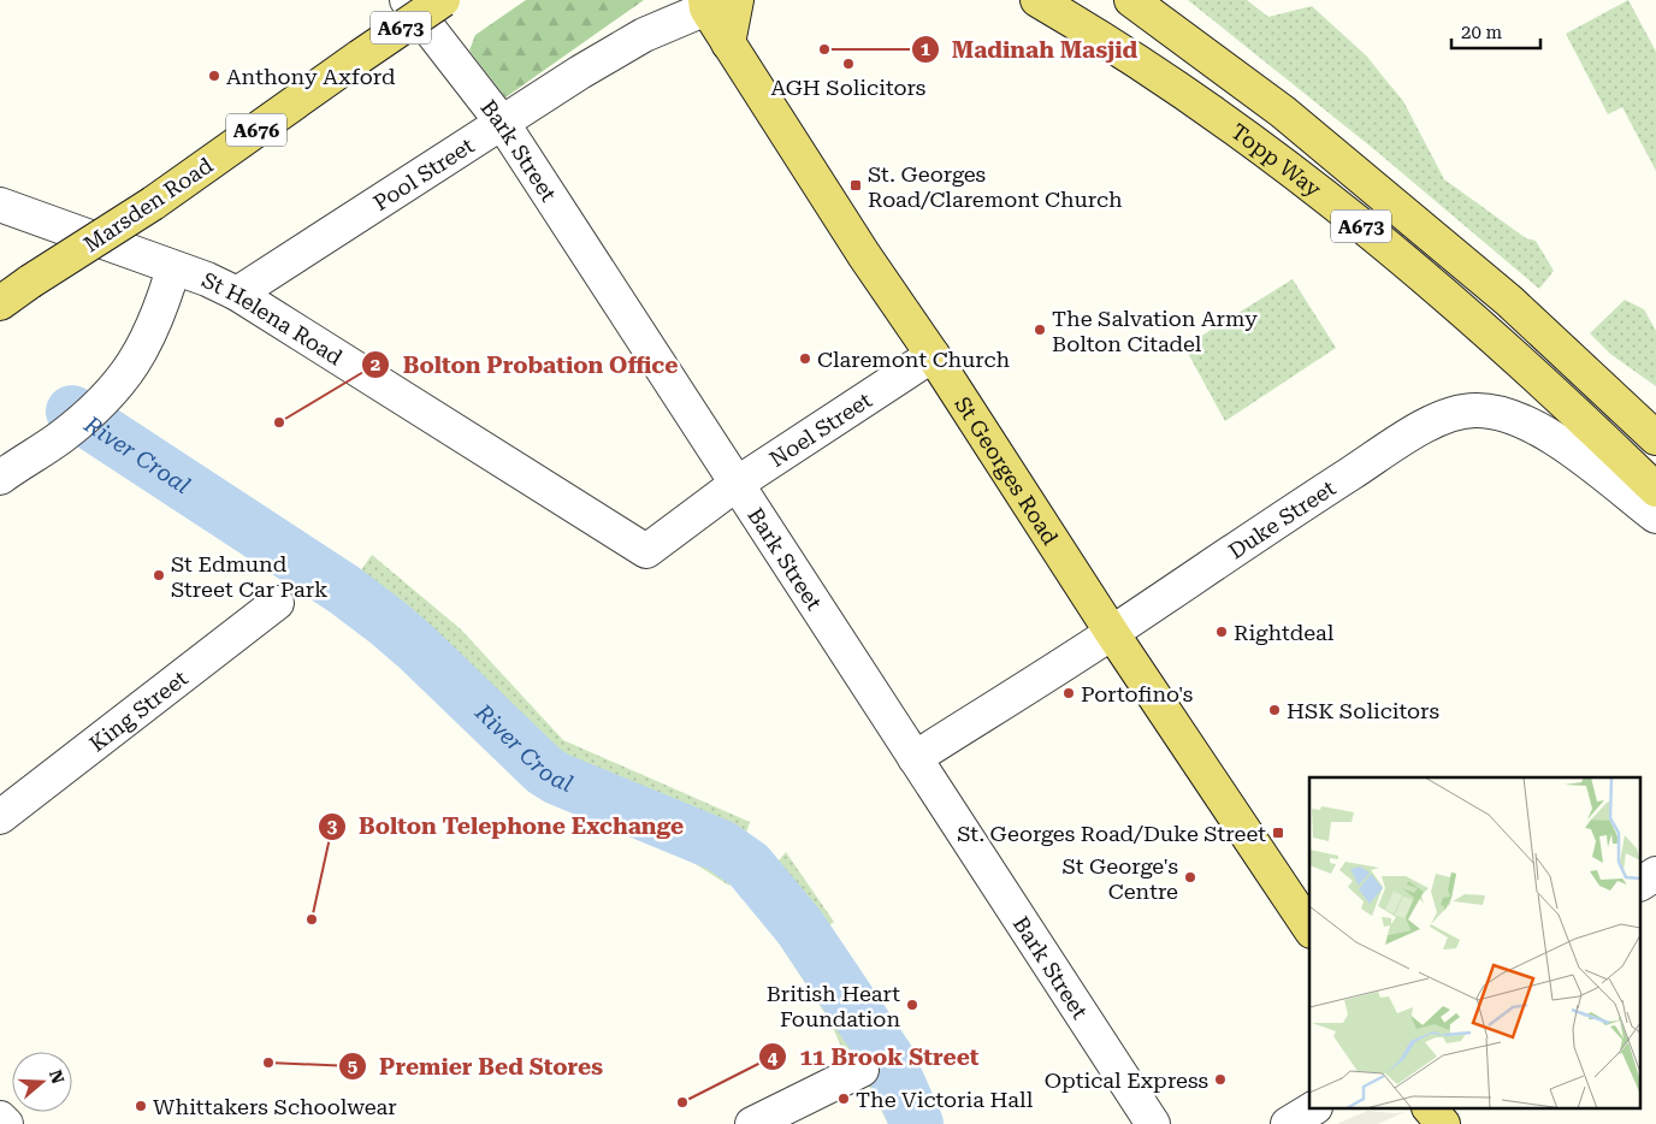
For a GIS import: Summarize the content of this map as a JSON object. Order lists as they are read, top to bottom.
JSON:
{
  "streets": {
    "main road": [
      "A673",
      "A676",
      "Topp Way",
      "Marsden Road",
      "St Georges Road"
    ],
    "street": [
      "Bark Street",
      "Pool Street",
      "St Helena Road",
      "Noel Street",
      "Duke Street",
      "King Street"
    ]
  },
  "crossings": [
    ["Bark Street", "Pool Street"],
    ["Bark Street", "Noel Street"],
    ["Bark Street", "Duke Street"],
    ["Pool Street", "St Helena Road"],
    ["Pool Street", "St Georges Road"],
    ["St Helena Road", "Noel Street"],
    ["Noel Street", "St Georges Road"],
    ["St Georges Road", "Duke Street"]
  ],
  "water": ["River Croal"],
  "places": {
    "other": [
      "Madinah Masjid",
      "AGH Solicitors",
      "Anthony Axford",
      "The Salvation Army Bolton Citadel",
      "Claremont Church",
      "Bolton Probation Office",
      "St Edmund Street Car Park",
      "Rightdeal",
      "Portofino's",
      "HSK Solicitors",
      "St George's Centre",
      "Bolton Telephone Exchange",
      "British Heart Foundation",
      "Premier Bed Stores",
      "Optical Express",
      "The Victoria Hall",
      "11 Brook Street",
      "Whittakers Schoolwear"
    ],
    "transit": ["St. Georges Road/Claremont Church", "St. Georges Road/Duke Street"]
  },
  "scale_bar": "20 m",
  "north": "right"
}
